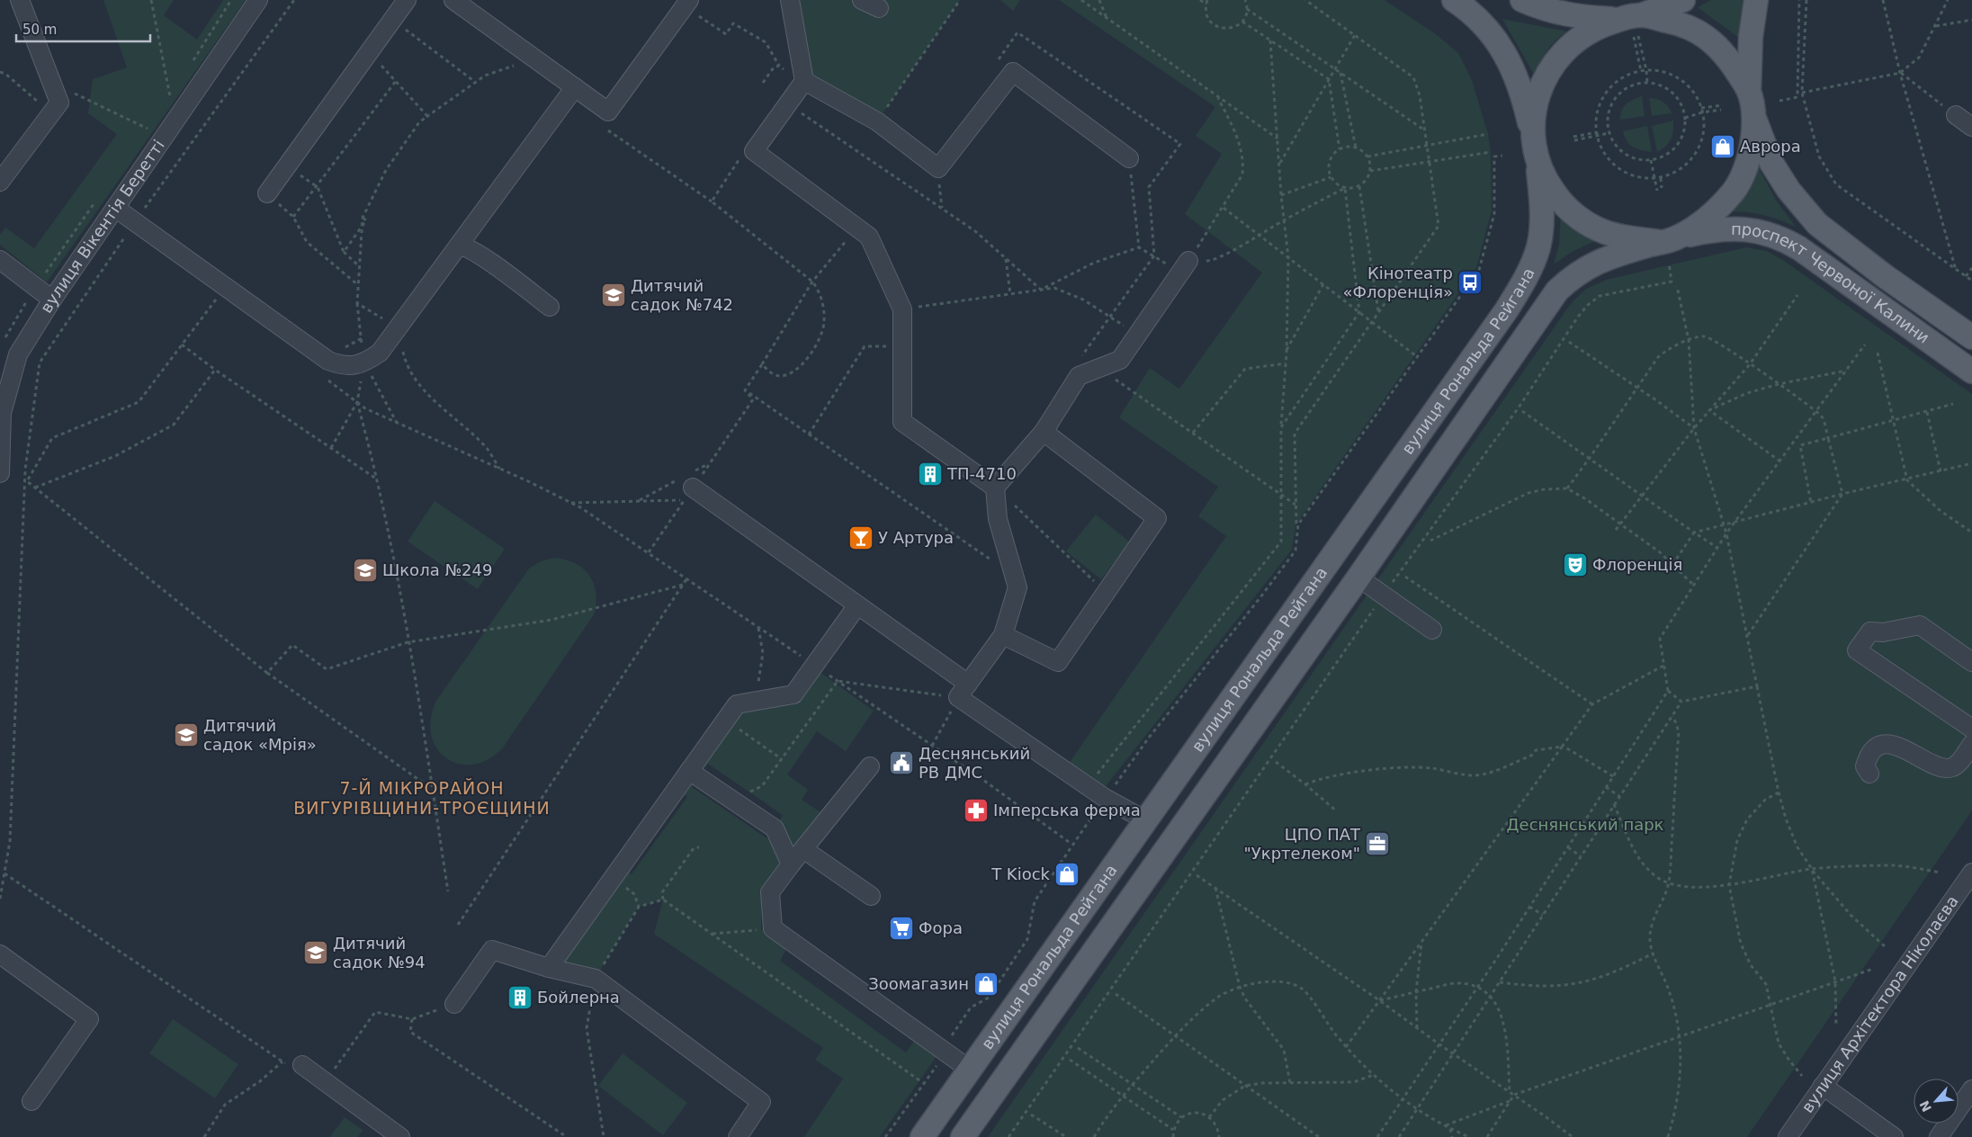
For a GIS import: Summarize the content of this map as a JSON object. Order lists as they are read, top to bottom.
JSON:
{
  "streets": {
    "main road": ["проспект Червоної Калини", "вулиця Рональда Рейгана"],
    "street": ["вулиця Вікентія Беретті", "вулиця Архітектора Ніколаєва"]
  },
  "crossings": [
    ["проспект Червоної Калини", "вулиця Рональда Рейгана"]
  ],
  "districts": ["7-Й МІКРОРАЙОН ВИГУРІВЩИНИ-ТРОЄЩИНИ"],
  "parks": ["Деснянський парк"],
  "places": {
    "shop": ["Аврора", "T Kiock", "Зоомагазин"],
    "bus stop": ["Кінотеатр «Флоренція»"],
    "school or university": [
      "Дитячий садок №742",
      "Школа №249",
      "Дитячий садок «Мрія»",
      "Дитячий садок №94"
    ],
    "building": ["ТП-4710", "Бойлерна"],
    "bar": ["У Артура"],
    "theatre": ["Флоренція"],
    "public building": ["Деснянський РВ ДМС"],
    "pharmacy": ["Імперська ферма"],
    "office": ["ЦПО ПАТ \"Укртелеком\""],
    "supermarket": ["Фора"]
  },
  "scale_bar": "50 m",
  "north": "bottom left"
}
